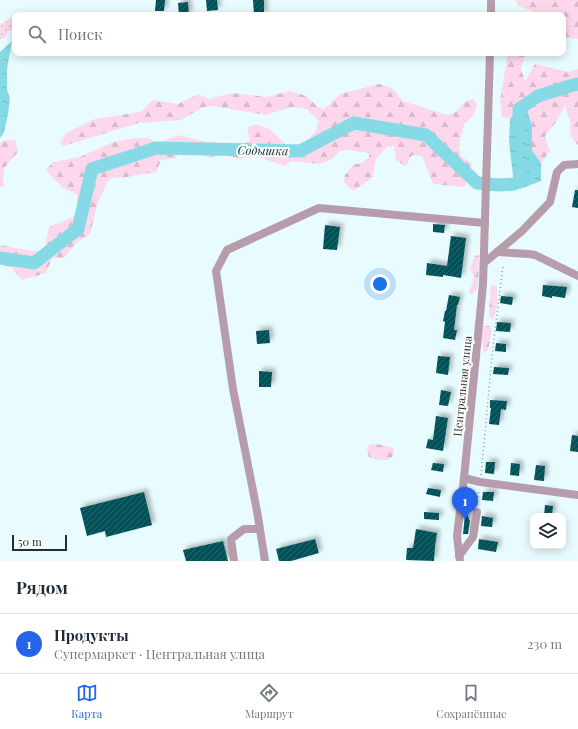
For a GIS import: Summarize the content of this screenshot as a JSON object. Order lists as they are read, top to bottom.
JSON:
{
  "streets": {
    "street": ["Центральная улица"]
  },
  "water": ["Содышка"],
  "scale_bar": "50 m",
  "page": {
    "search": "Поиск",
    "pins": "1",
    "scale": "50 m",
    "heading": "Рядом",
    "list": [
      {
        "mark": "1",
        "name": "Продукты",
        "note": "Супермаркет · Центральная улица",
        "value": "230 m"
      }
    ],
    "nav": ["Карта", "Маршрут", "Сохранённые"]
  }
}
